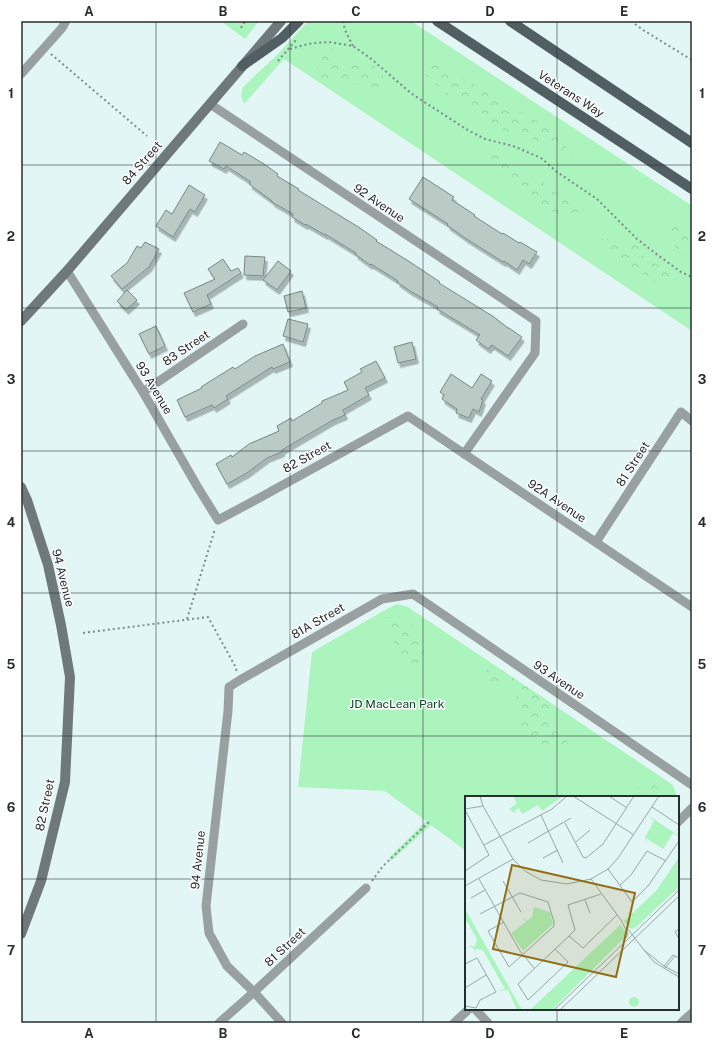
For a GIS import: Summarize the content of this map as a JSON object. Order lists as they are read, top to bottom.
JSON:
{
  "streets": {
    "main road": ["Veterans Way"],
    "street": [
      "84 Street",
      "92 Avenue",
      "83 Street",
      "93 Avenue",
      "82 Street",
      "81 Street",
      "92A Avenue",
      "94 Avenue",
      "81A Street"
    ]
  },
  "crossings": [
    ["84 Street", "92 Avenue"],
    ["84 Street", "93 Avenue"],
    ["92 Avenue", "92A Avenue"],
    ["83 Street", "93 Avenue"],
    ["93 Avenue", "82 Street"],
    ["93 Avenue", "81A Street"],
    ["82 Street", "92A Avenue"],
    ["82 Street", "94 Avenue"],
    ["81 Street", "92A Avenue"],
    ["81 Street", "94 Avenue"],
    ["94 Avenue", "81A Street"]
  ],
  "parks": ["JD MacLean Park"],
  "grid": {
    "columns": [
      "A",
      "B",
      "C",
      "D",
      "E"
    ],
    "rows": [
      "1",
      "2",
      "3",
      "4",
      "5",
      "6",
      "7"
    ]
  }
}
